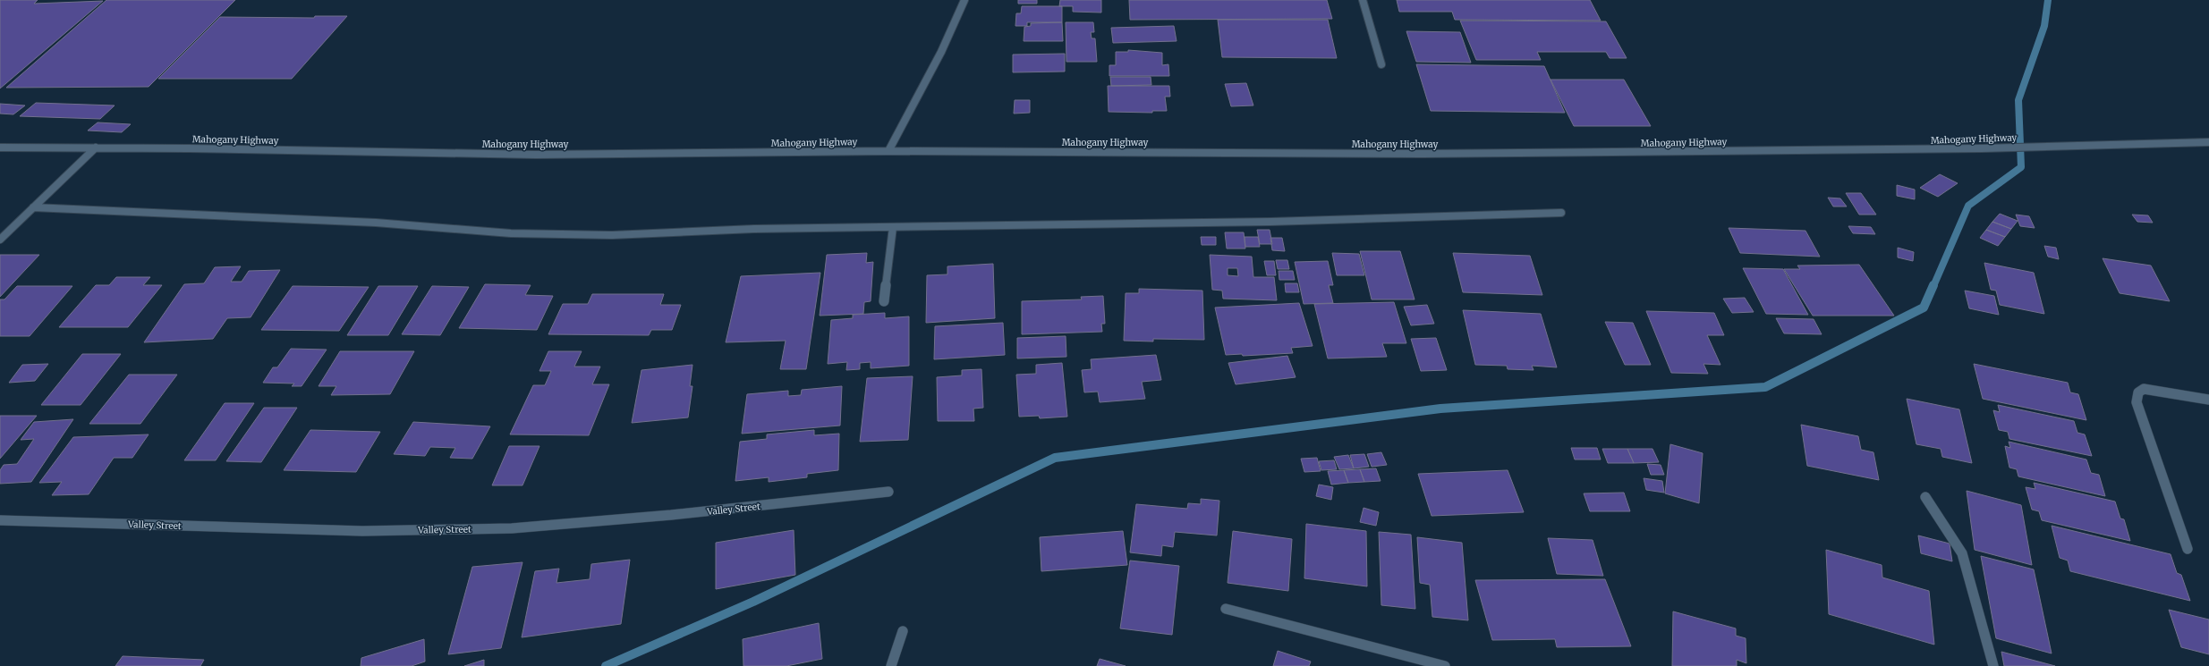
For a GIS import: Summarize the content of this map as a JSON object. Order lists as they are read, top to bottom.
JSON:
{
  "streets": {
    "street": ["Mahogany Highway", "Valley Street"]
  }
}
